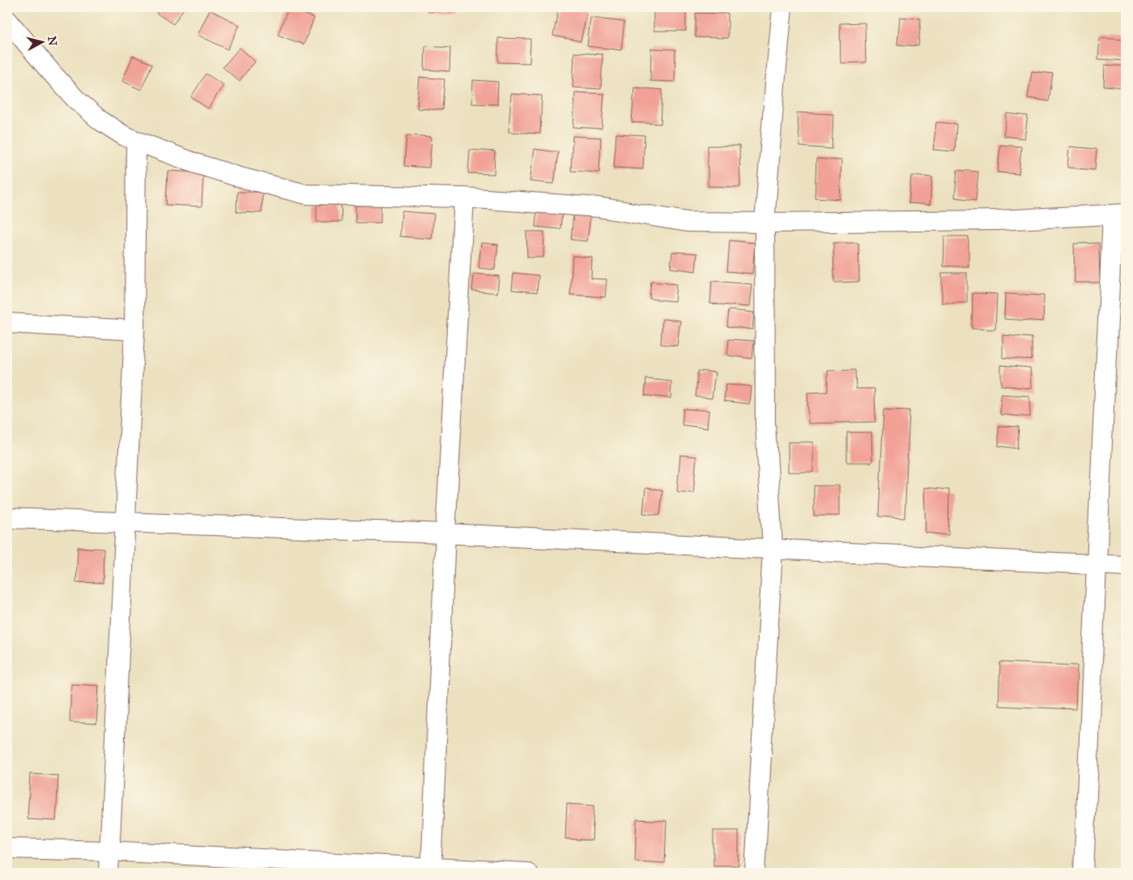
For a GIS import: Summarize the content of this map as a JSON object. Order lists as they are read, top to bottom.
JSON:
{
  "north": "right"
}
